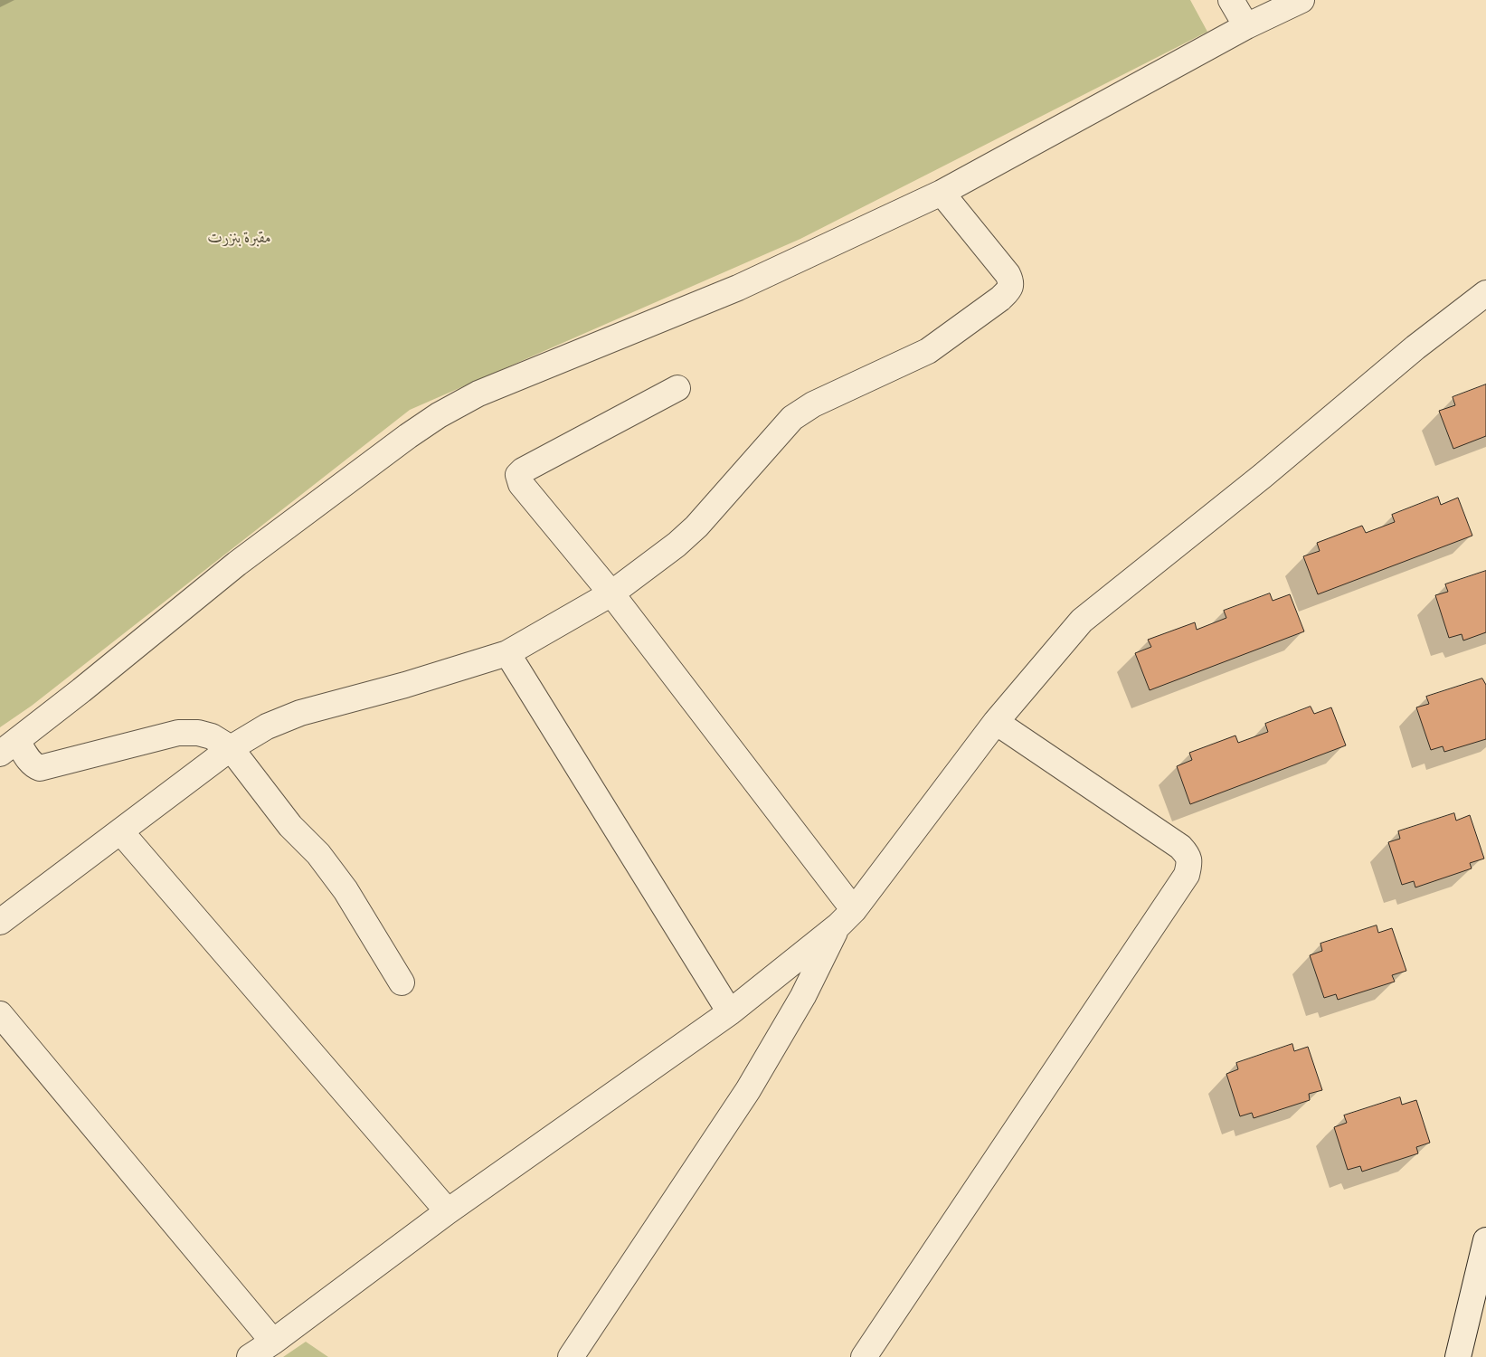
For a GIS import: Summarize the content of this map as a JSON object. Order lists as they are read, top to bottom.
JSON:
{
  "parks": ["مقبرة بنزرت"]
}
